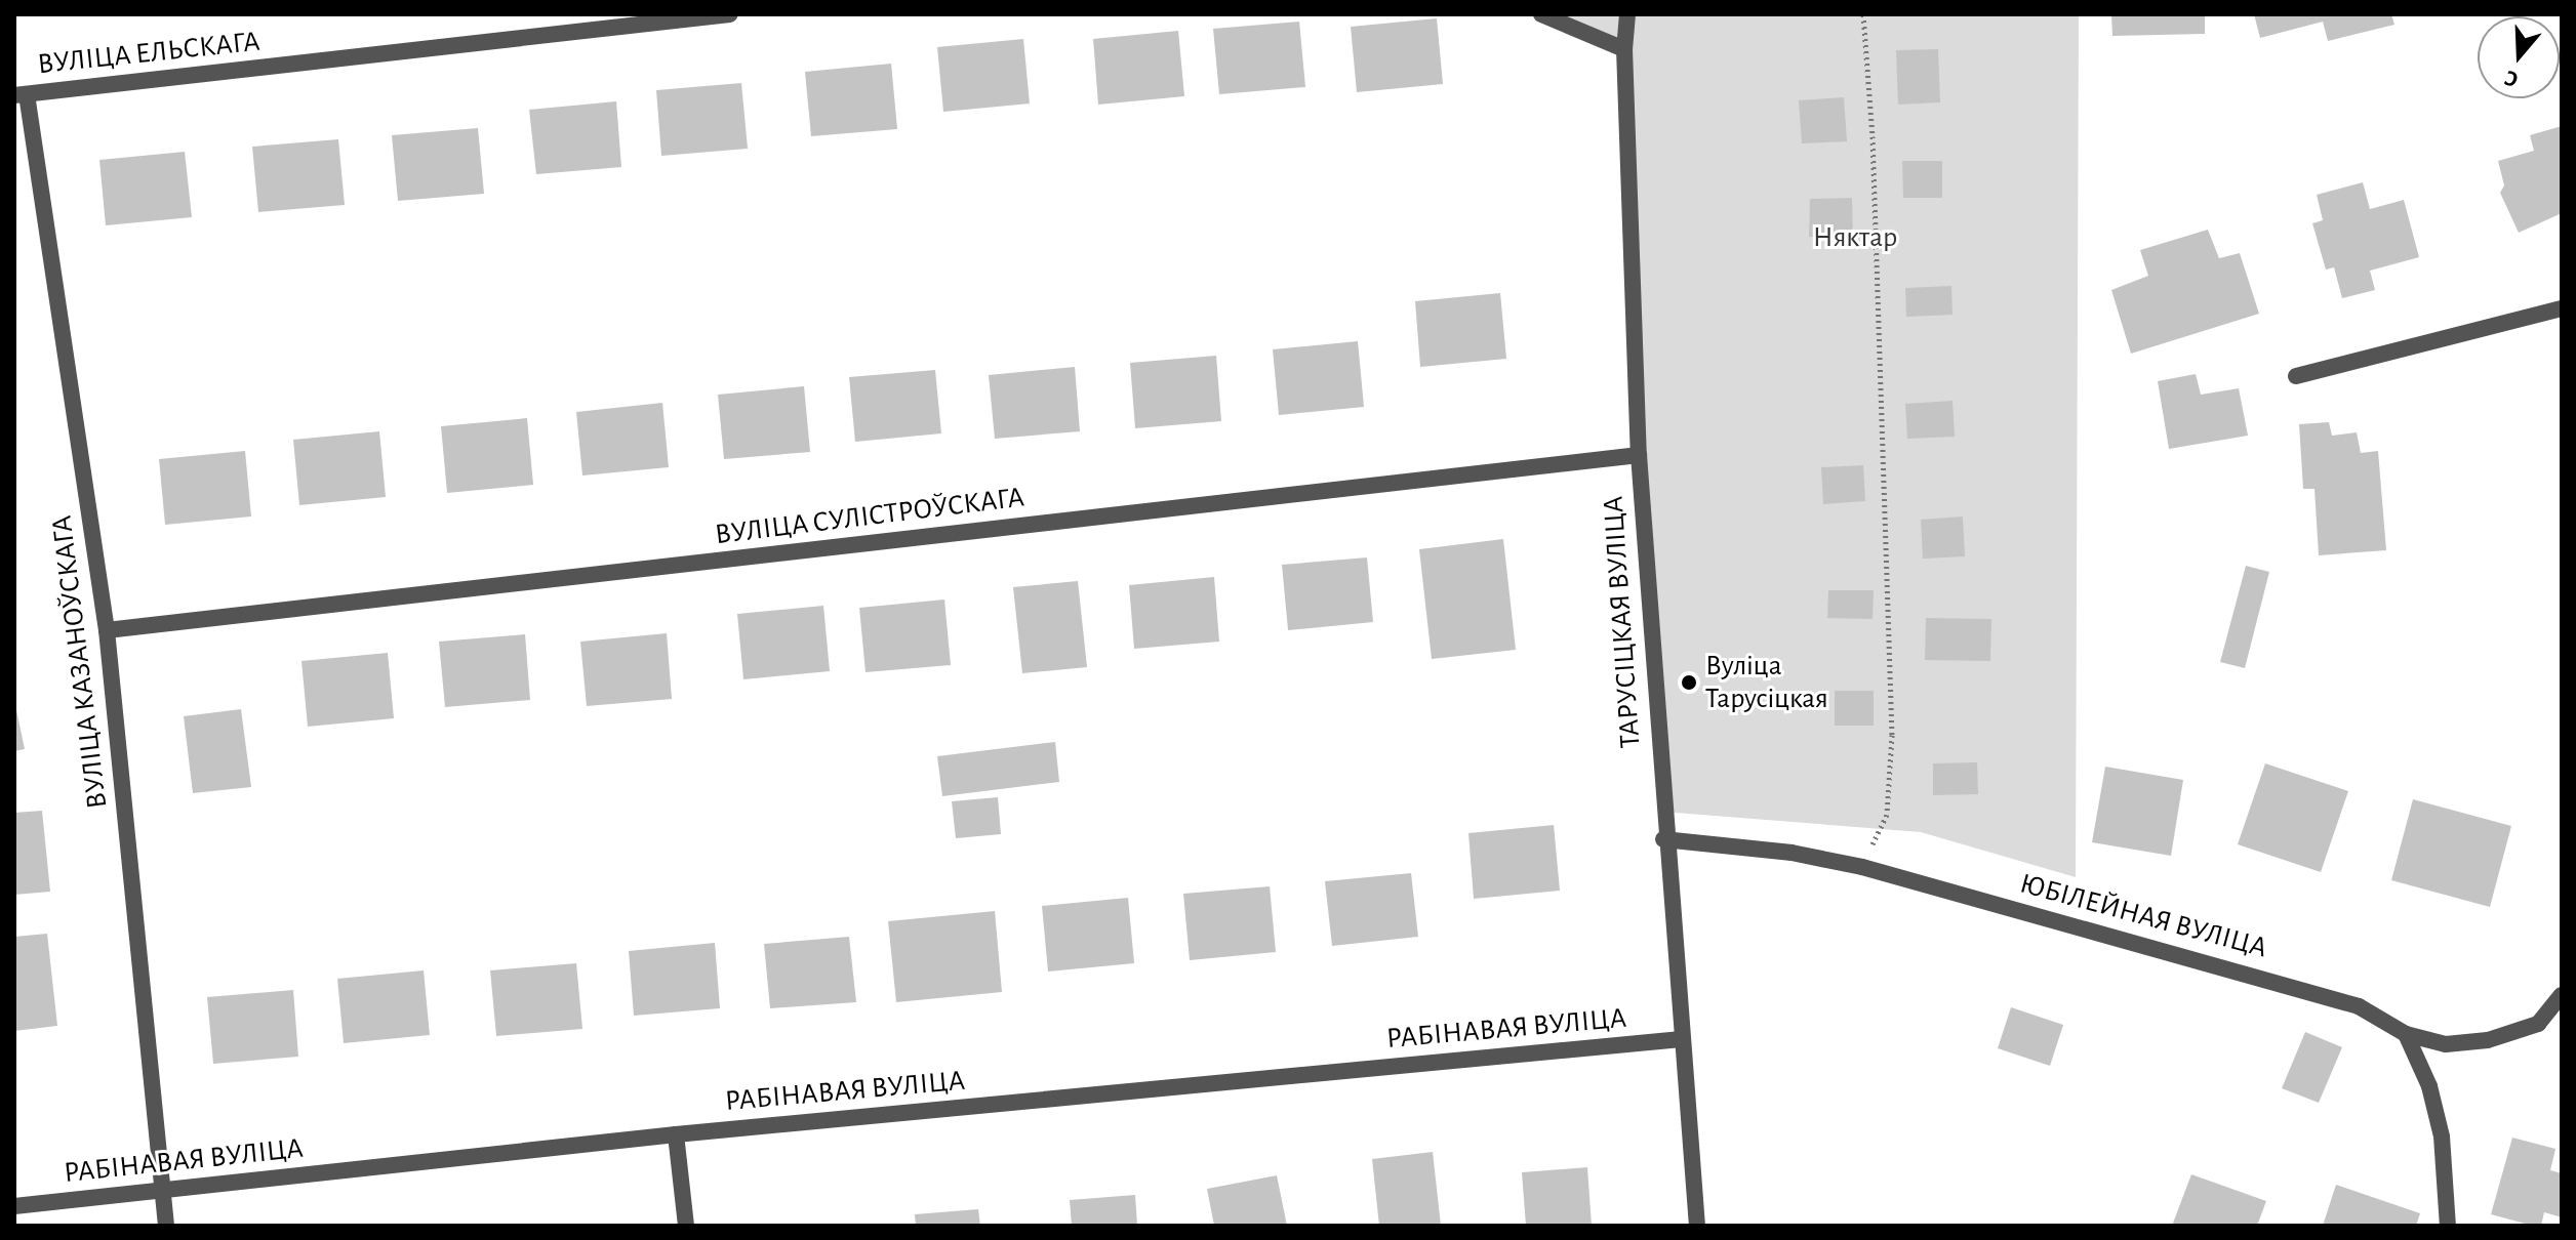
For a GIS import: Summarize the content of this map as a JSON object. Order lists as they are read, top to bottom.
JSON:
{
  "streets": {
    "street": [
      "ВУЛІЦА ЕЛЬСКАГА",
      "ВУЛІЦА СУЛІСТРОЎСКАГА",
      "ТАРУСІЦКАЯ ВУЛІЦА",
      "ВУЛІЦА КАЗАНОЎСКАГА",
      "ЮБІЛЕЙНАЯ ВУЛІЦА",
      "РАБІНАВАЯ ВУЛІЦА"
    ]
  },
  "crossings": [
    ["ВУЛІЦА ЕЛЬСКАГА", "ВУЛІЦА КАЗАНОЎСКАГА"],
    ["ВУЛІЦА СУЛІСТРОЎСКАГА", "ТАРУСІЦКАЯ ВУЛІЦА"],
    ["ВУЛІЦА СУЛІСТРОЎСКАГА", "ВУЛІЦА КАЗАНОЎСКАГА"],
    ["ТАРУСІЦКАЯ ВУЛІЦА", "ЮБІЛЕЙНАЯ ВУЛІЦА"],
    ["ТАРУСІЦКАЯ ВУЛІЦА", "РАБІНАВАЯ ВУЛІЦА"],
    ["ВУЛІЦА КАЗАНОЎСКАГА", "РАБІНАВАЯ ВУЛІЦА"]
  ],
  "parks": ["Няктар"],
  "places": ["Вуліца Тарусіцкая"],
  "north": "bottom"
}
